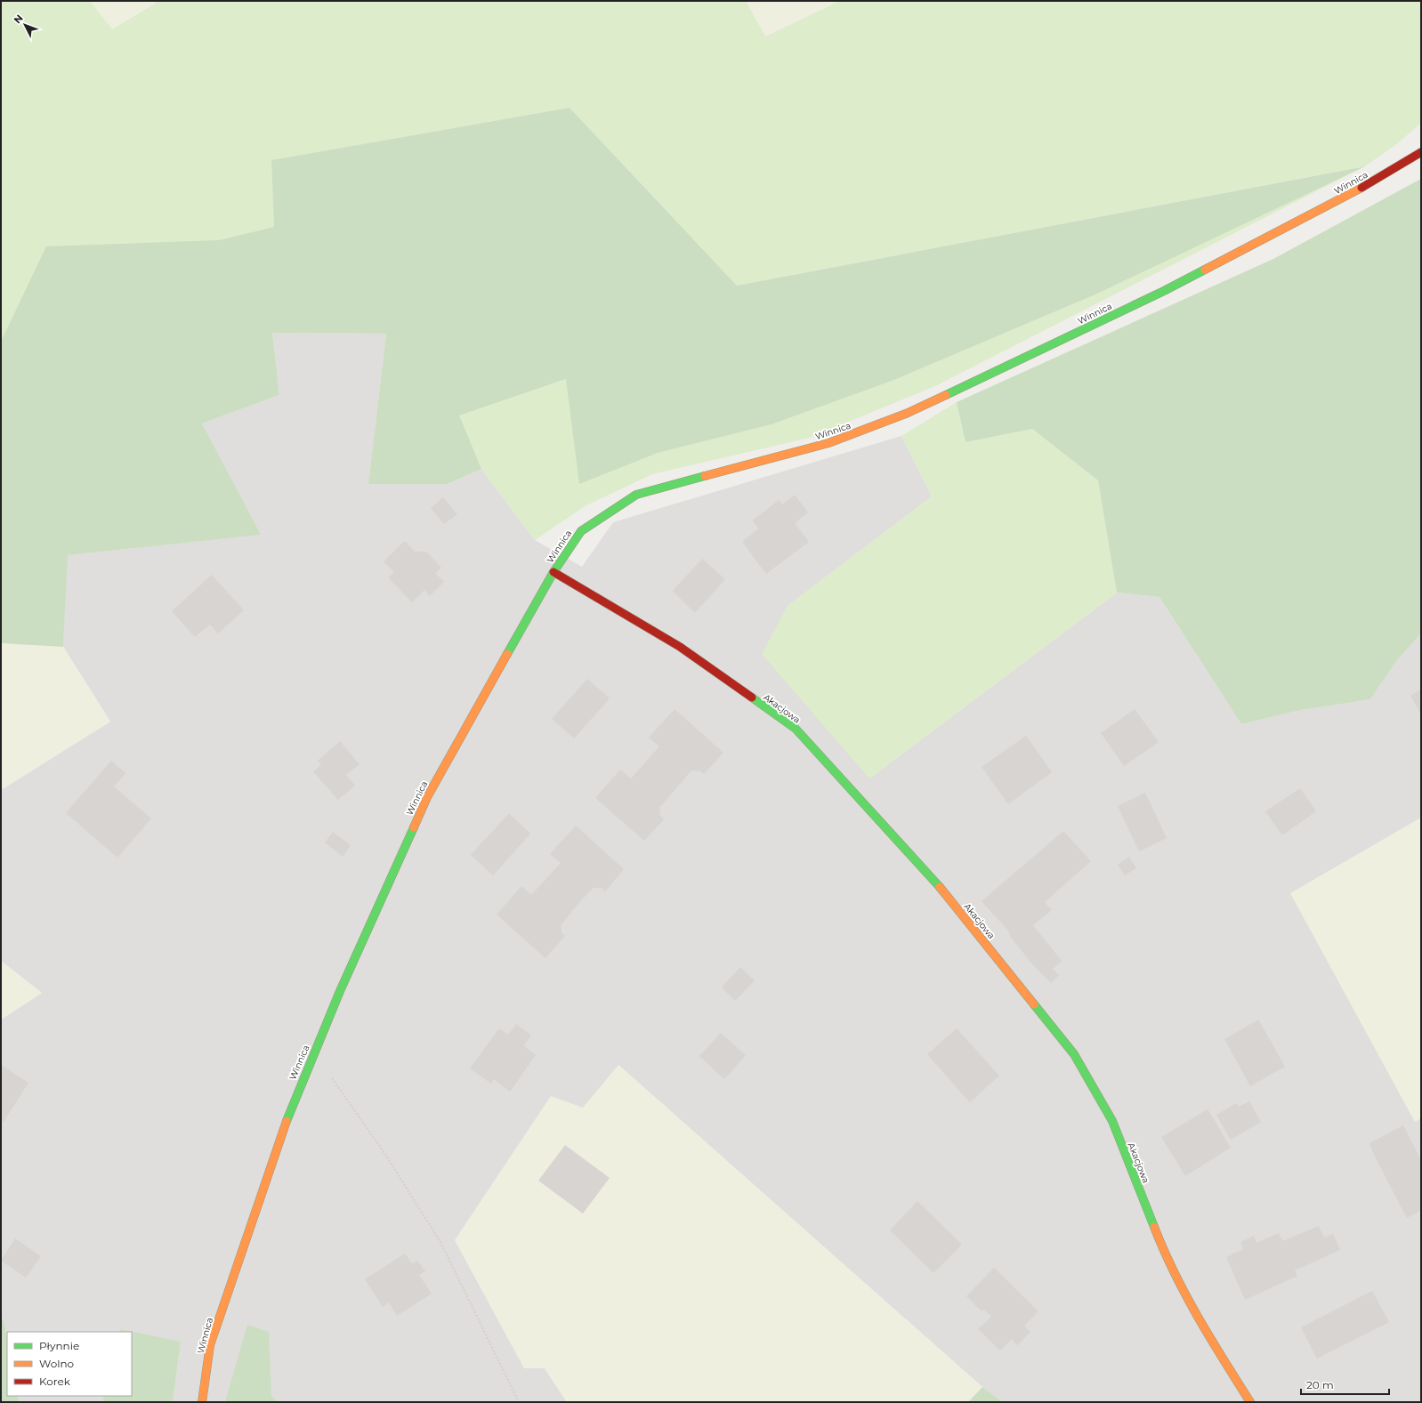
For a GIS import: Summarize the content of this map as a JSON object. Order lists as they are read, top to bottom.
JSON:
{
  "streets": {
    "street": ["Winnica", "Akacjowa"]
  },
  "crossings": [
    ["Winnica", "Akacjowa"]
  ],
  "legend": ["Płynnie", "Wolno", "Korek"],
  "scale_bar": "20 m",
  "north": "top left"
}
